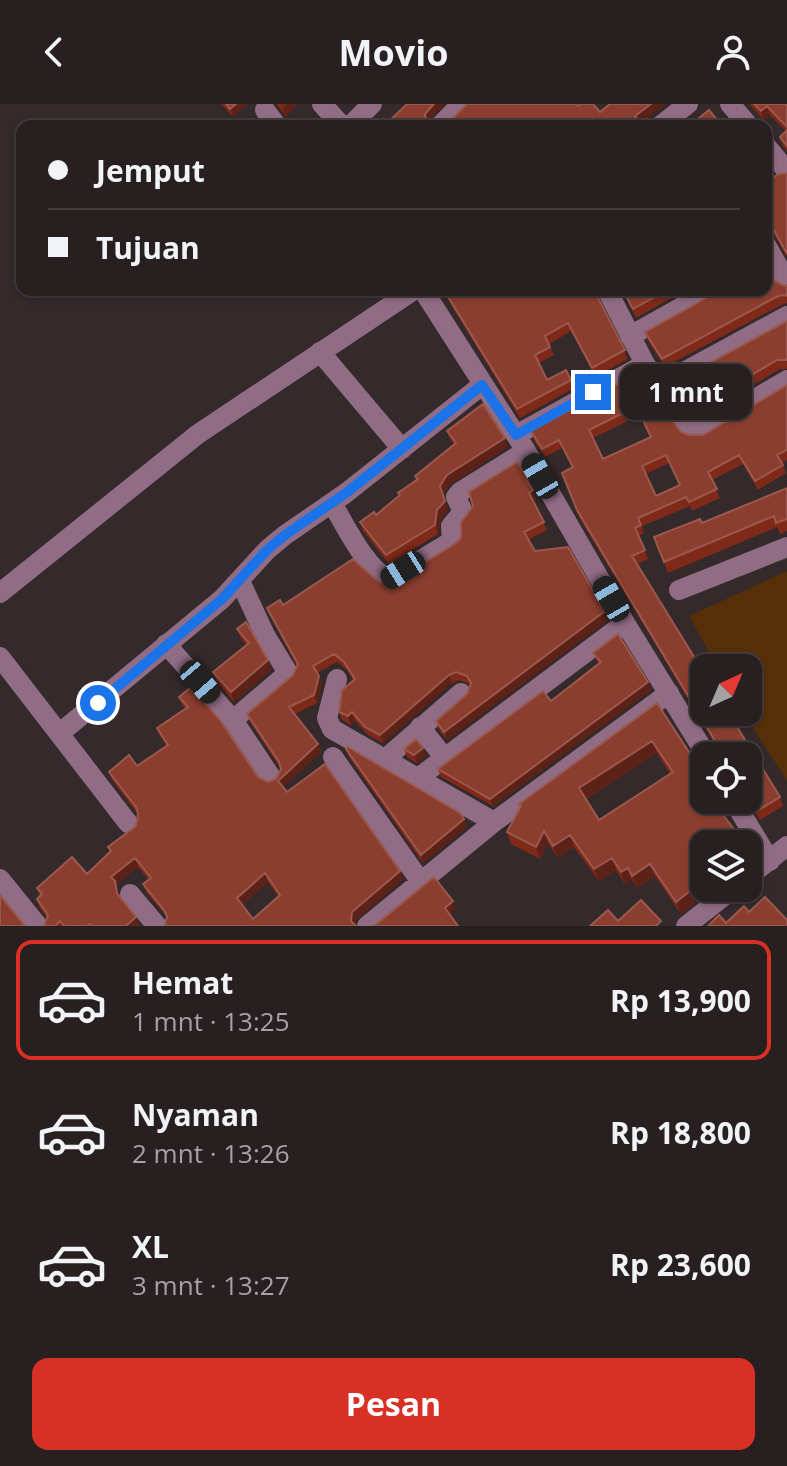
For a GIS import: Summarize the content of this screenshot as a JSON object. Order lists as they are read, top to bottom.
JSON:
{
  "north": "top right",
  "page": {
    "header": "Movio",
    "banner": ["Jemput", "Tujuan"],
    "bubble": "1 mnt",
    "list": [
      {
        "name": "Hemat",
        "note": "1 mnt · 13:25",
        "value": "Rp 13,900"
      },
      {
        "name": "Nyaman",
        "note": "2 mnt · 13:26",
        "value": "Rp 18,800"
      },
      {
        "name": "XL",
        "note": "3 mnt · 13:27",
        "value": "Rp 23,600"
      }
    ],
    "buttons": "Pesan"
  }
}
